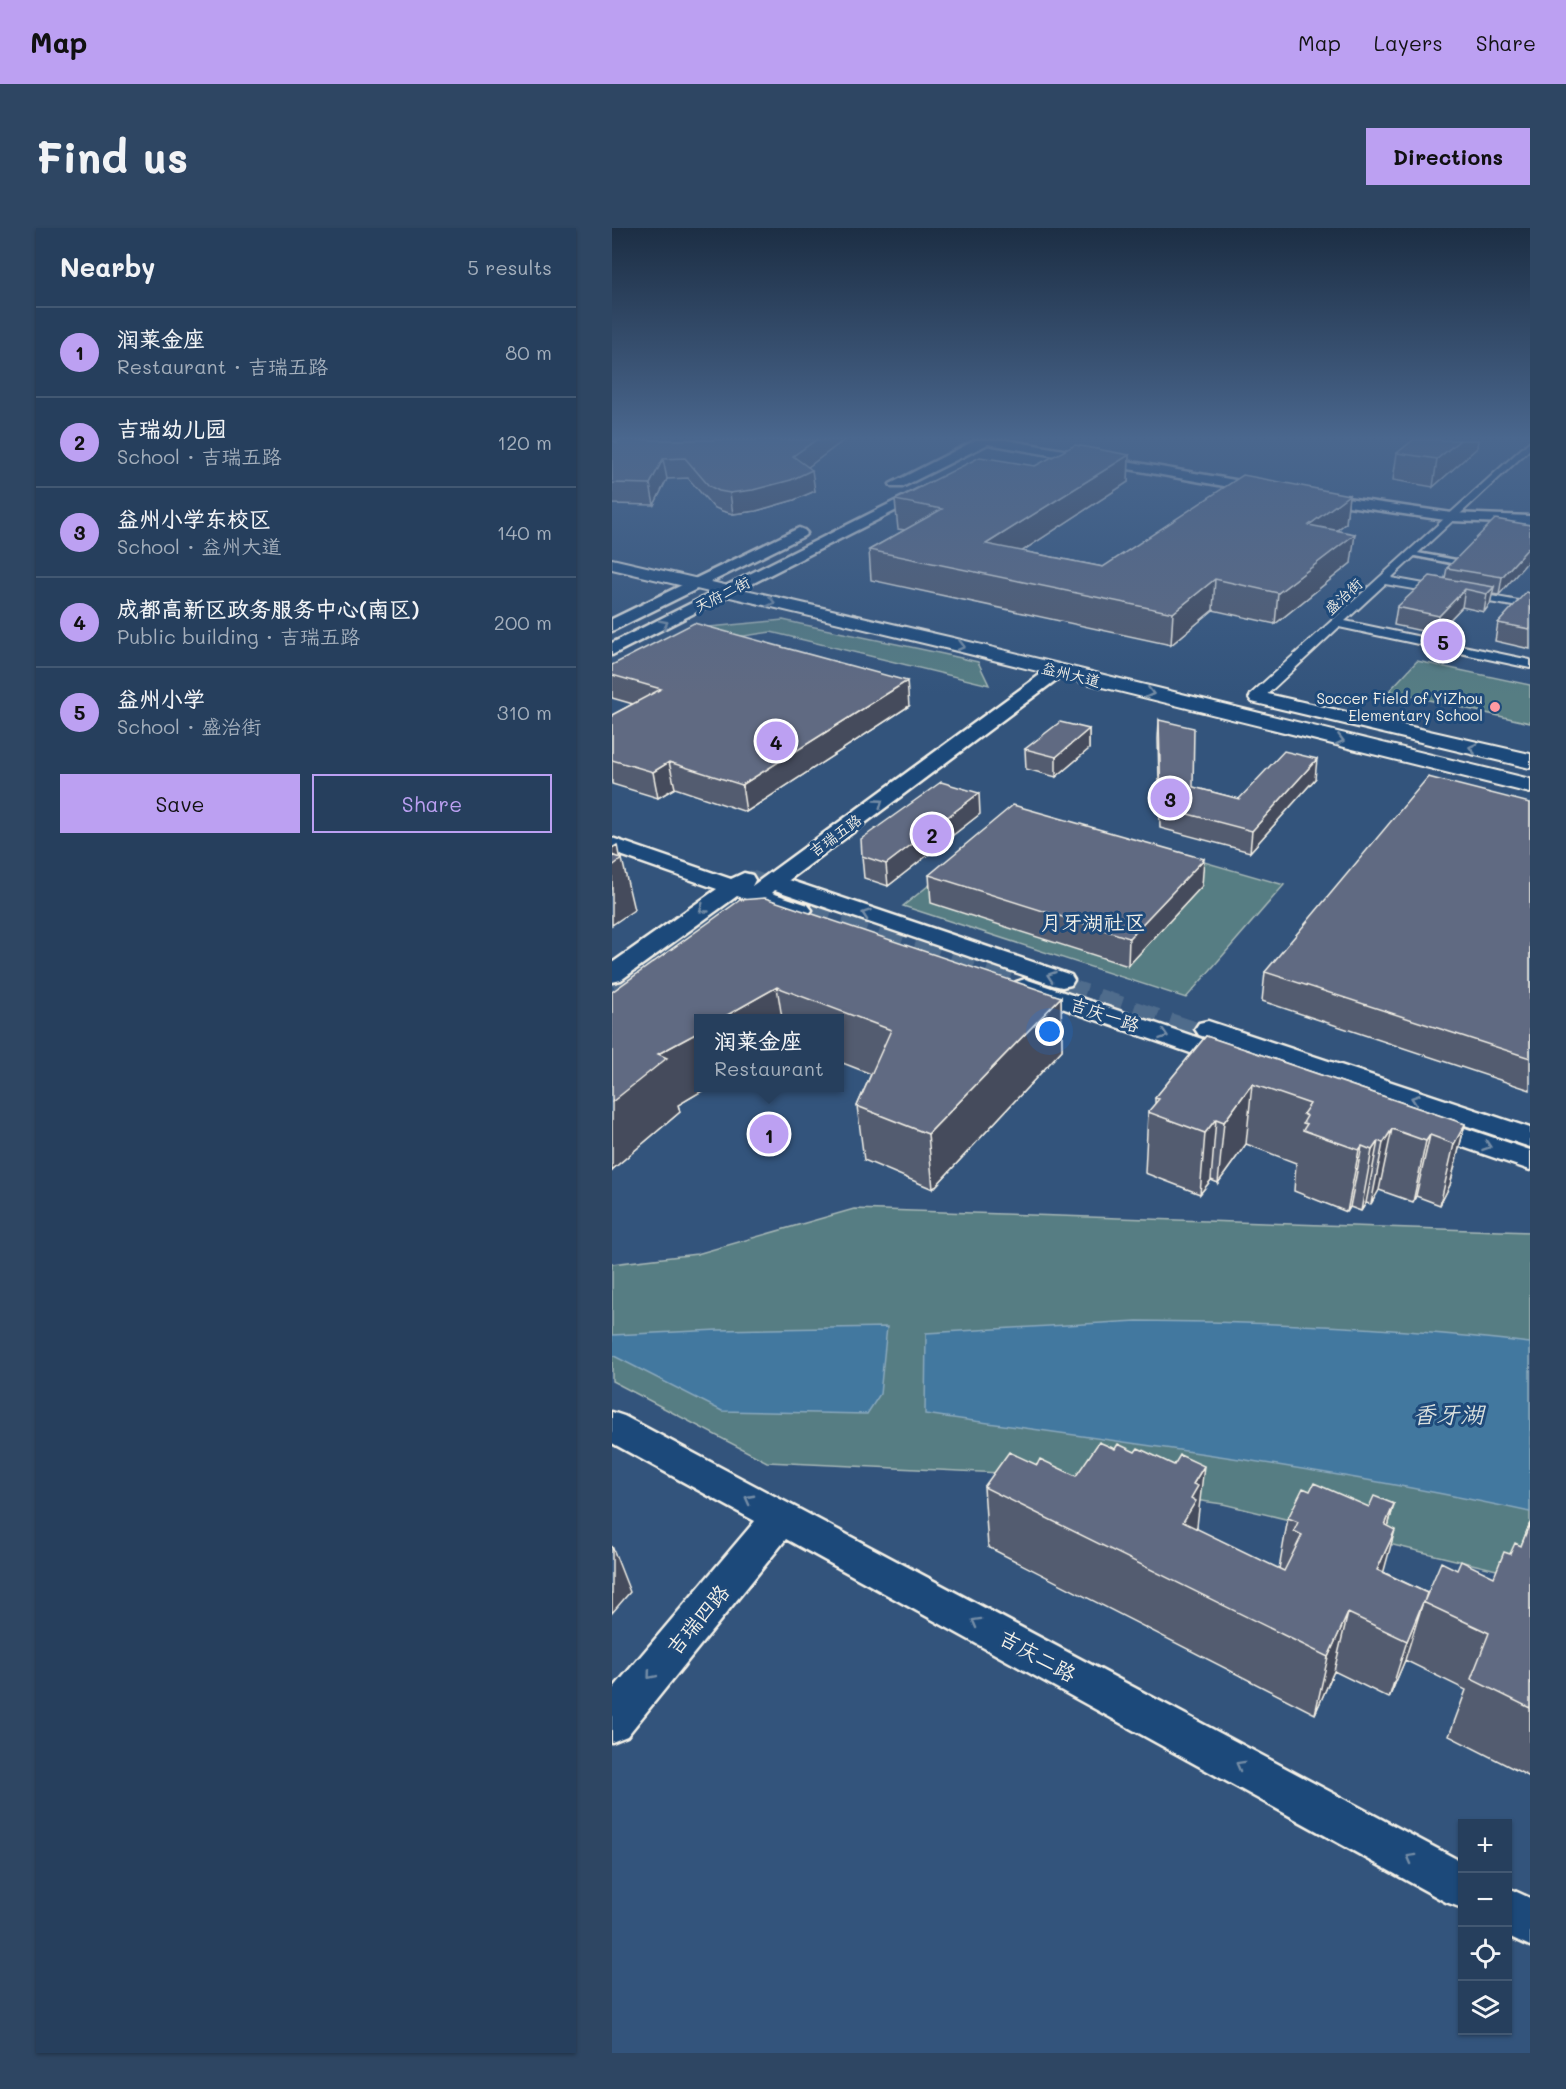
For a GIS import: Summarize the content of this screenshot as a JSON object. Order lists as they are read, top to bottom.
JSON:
{
  "streets": {
    "main road": ["益州大道"],
    "street": [
      "天府二街",
      "盛治街",
      "吉瑞五路",
      "吉庆一路",
      "吉瑞四路",
      "吉庆二路"
    ]
  },
  "crossings": [
    ["天府二街", "益州大道"],
    ["益州大道", "吉瑞五路"],
    ["吉瑞五路", "吉庆一路"],
    ["吉瑞四路", "吉庆二路"]
  ],
  "one_way": ["吉瑞四路", "吉庆二路"],
  "districts": ["月牙湖社区"],
  "water": ["香牙湖"],
  "places": ["Soccer Field of YiZhou Elementary School"],
  "page": {
    "header": "Map",
    "nav": ["Map", "Layers", "Share"],
    "buttons": [
      "Directions",
      ["Save", "Share"]
    ],
    "title": "Find us",
    "heading": ["Nearby", "5 results"],
    "list": [
      {
        "mark": "1",
        "name": "润莱金座",
        "note": "Restaurant · 吉瑞五路",
        "value": "80 m"
      },
      {
        "mark": "2",
        "name": "吉瑞幼儿园",
        "note": "School · 吉瑞五路",
        "value": "120 m"
      },
      {
        "mark": "3",
        "name": "益州小学东校区",
        "note": "School · 益州大道",
        "value": "140 m"
      },
      {
        "mark": "4",
        "name": "成都高新区政务服务中心(南区)",
        "note": "Public building · 吉瑞五路",
        "value": "200 m"
      },
      {
        "mark": "5",
        "name": "益州小学",
        "note": "School · 盛治街",
        "value": "310 m"
      }
    ],
    "pins": [
      "5",
      "4",
      "3",
      "2",
      "1"
    ],
    "popup": ["润莱金座", "Restaurant"],
    "map_buttons": ["+", "−"]
  }
}
